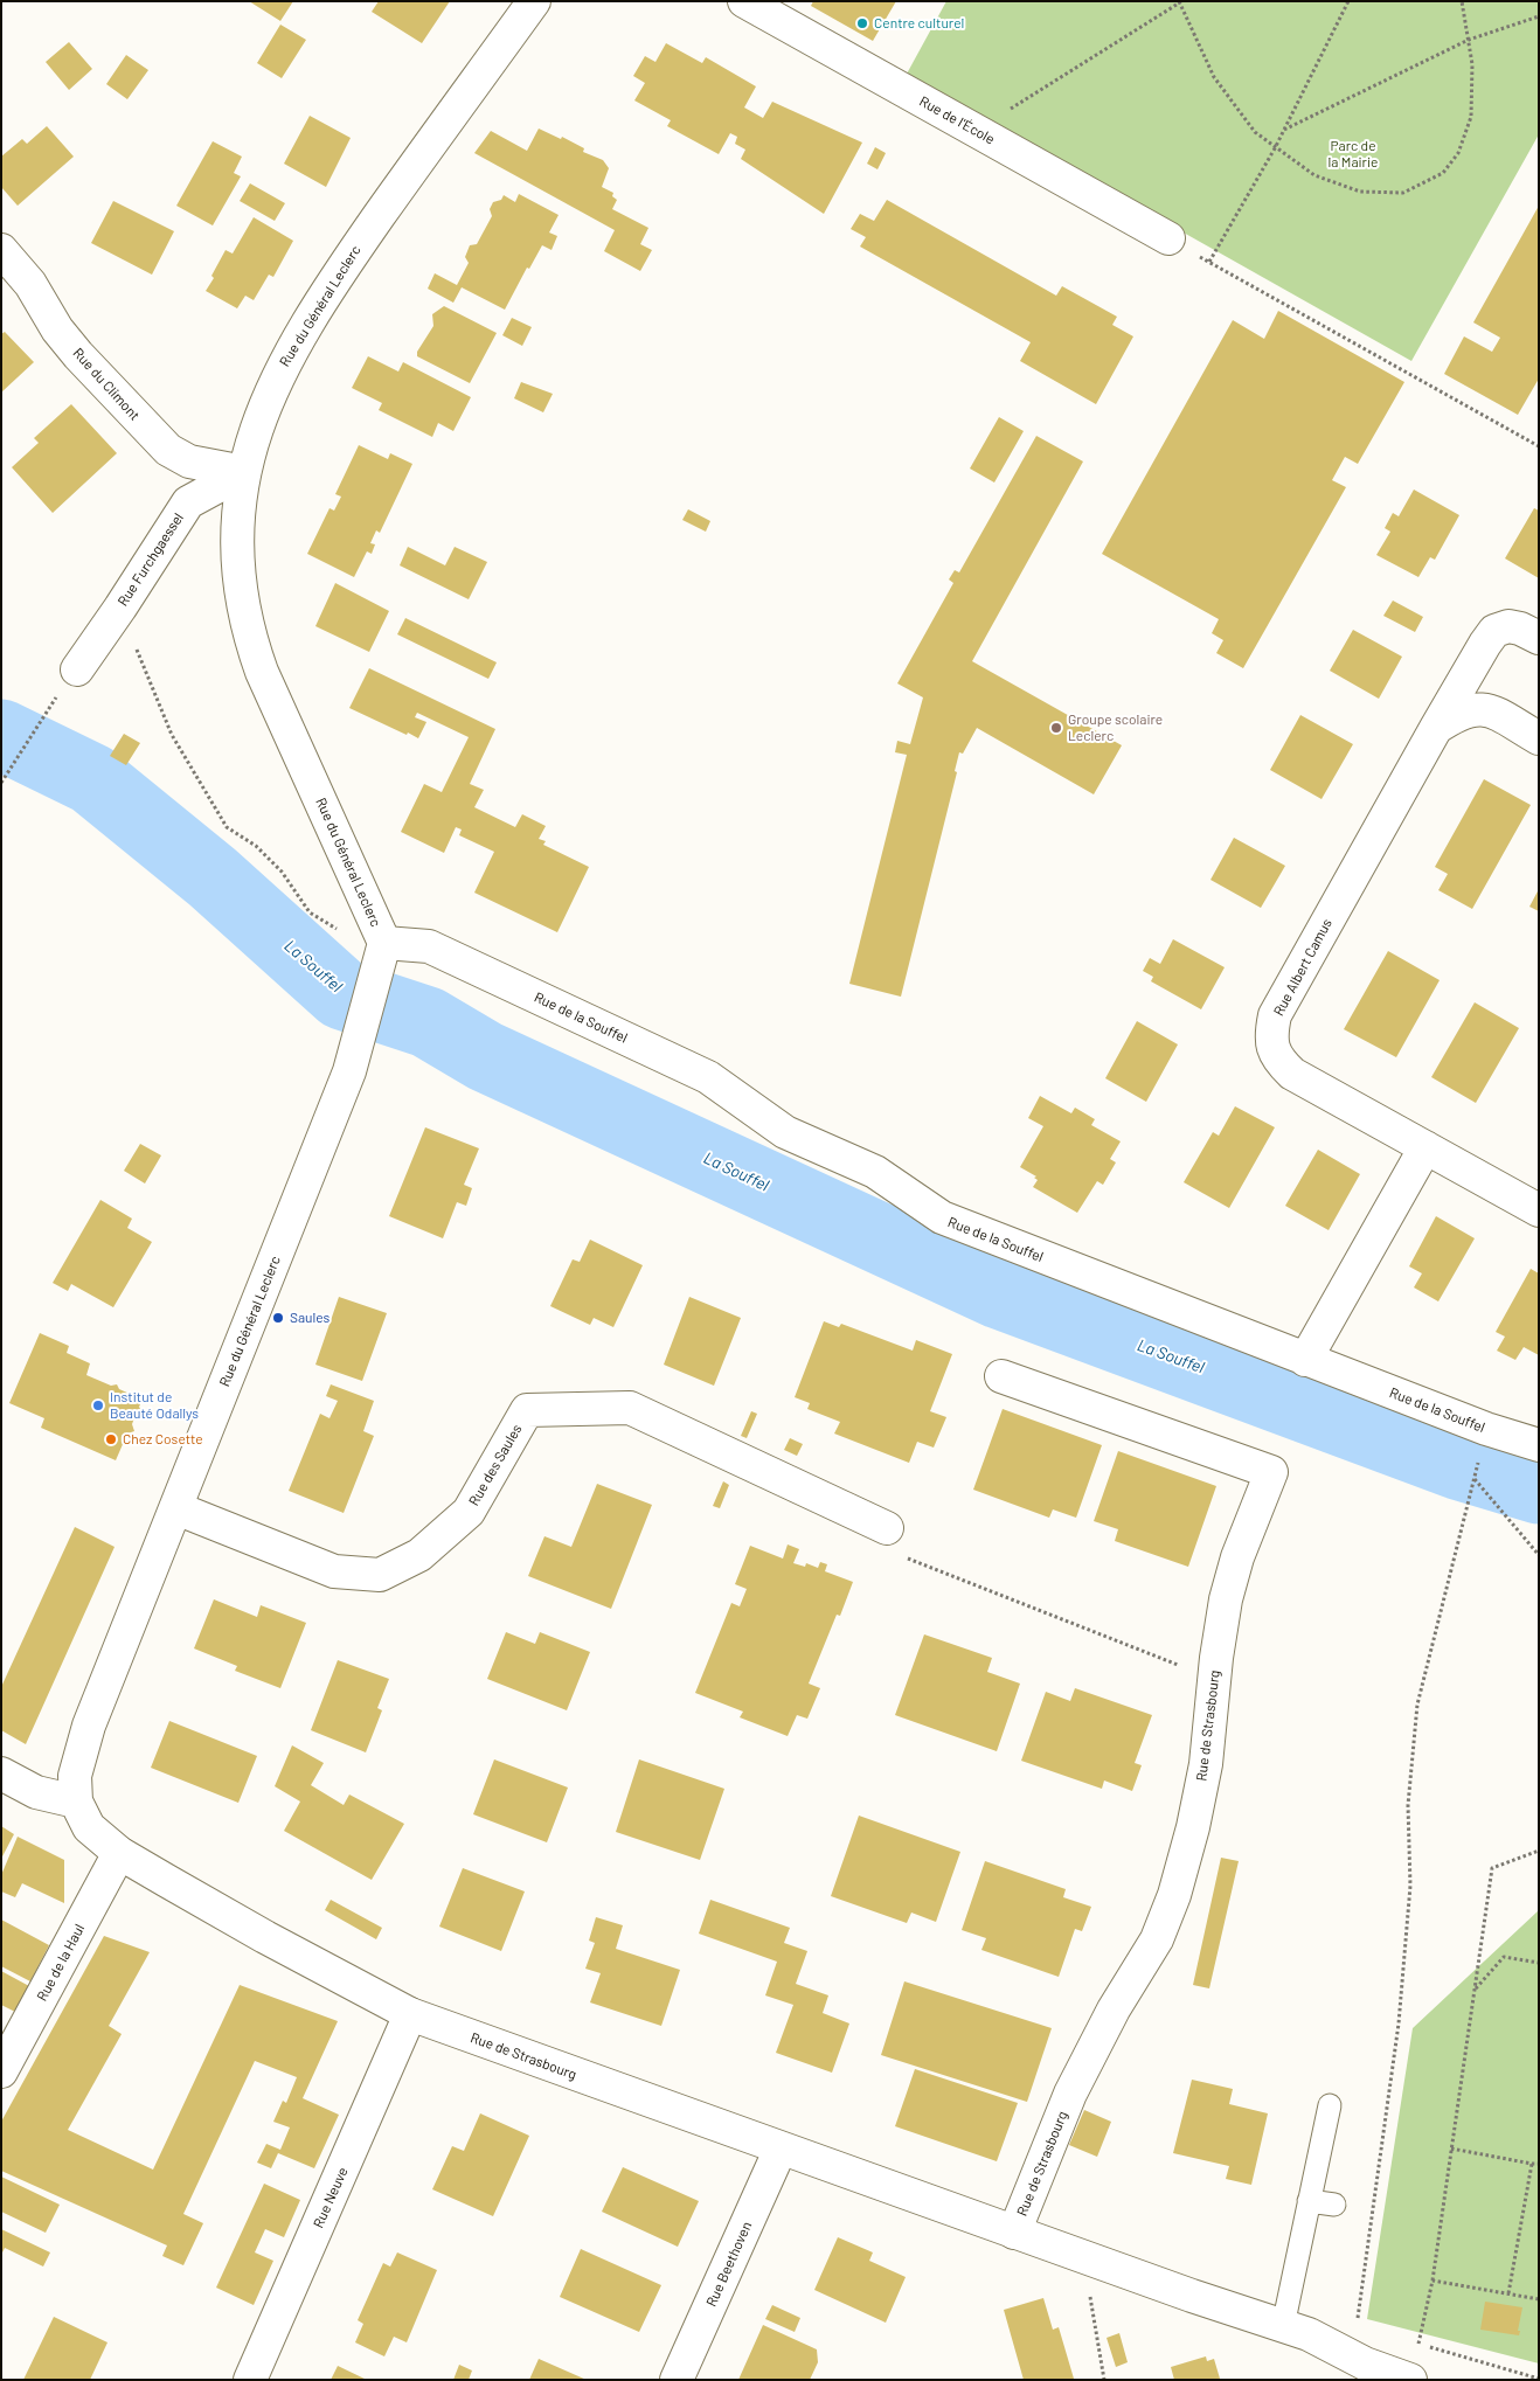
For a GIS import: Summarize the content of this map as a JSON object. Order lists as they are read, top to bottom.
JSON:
{
  "streets": {
    "street": [
      "Rue de l'École",
      "Rue du Général Leclerc",
      "Rue du Climont",
      "Rue Furchgaessel",
      "Rue Albert Camus",
      "Rue de la Souffel",
      "Rue des Saules",
      "Rue de Strasbourg",
      "Rue de la Haul",
      "Rue Neuve",
      "Rue Beethoven"
    ]
  },
  "crossings": [
    ["Rue du Général Leclerc", "Rue du Climont"],
    ["Rue du Général Leclerc", "Rue Furchgaessel"],
    ["Rue du Général Leclerc", "Rue de la Souffel"],
    ["Rue du Général Leclerc", "Rue des Saules"],
    ["Rue du Général Leclerc", "Rue de Strasbourg"],
    ["Rue du Climont", "Rue Furchgaessel"],
    ["Rue de Strasbourg", "Rue de la Haul"],
    ["Rue de Strasbourg", "Rue Neuve"],
    ["Rue de Strasbourg", "Rue Beethoven"]
  ],
  "water": ["La Souffel"],
  "parks": ["Parc de la Mairie"],
  "places": [
    "Centre culturel",
    "Groupe scolaire Leclerc",
    "Saules",
    "Institut de Beauté Odallys",
    "Chez Cosette"
  ]
}
